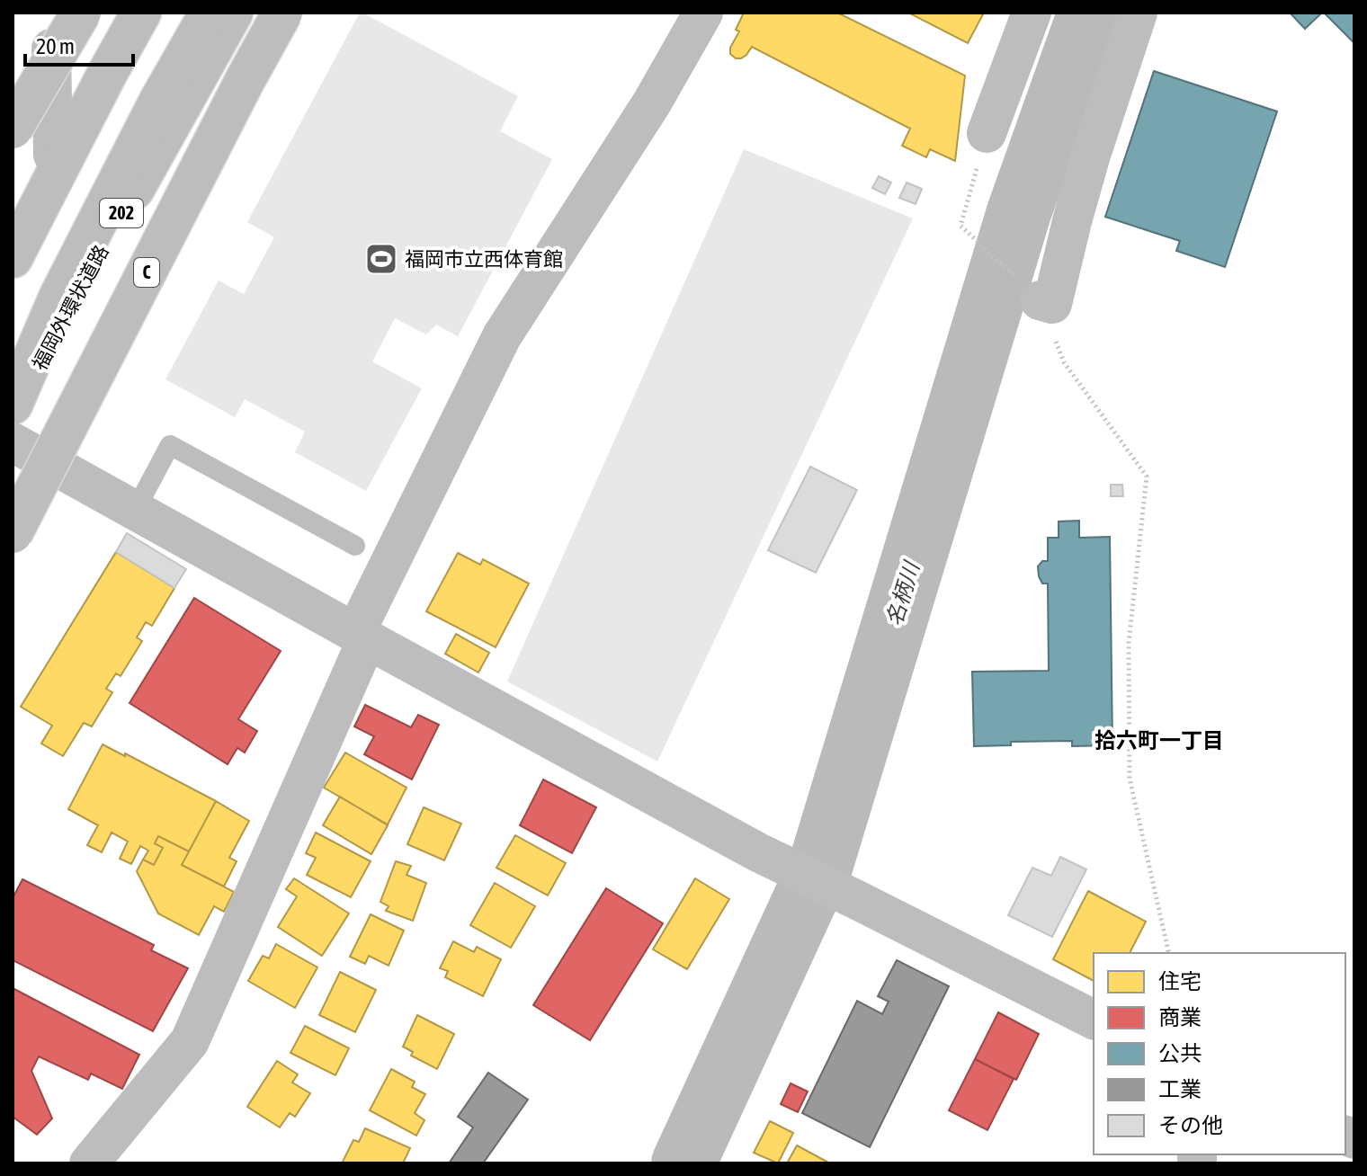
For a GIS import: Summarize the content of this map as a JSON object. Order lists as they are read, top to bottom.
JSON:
{
  "streets": {
    "main road": ["202", "C", "福岡外環状道路"]
  },
  "districts": ["拾六町一丁目"],
  "water": ["名柄川"],
  "places": {
    "sports": ["福岡市立西体育館"]
  },
  "legend": [
    "住宅",
    "商業",
    "公共",
    "工業",
    "その他"
  ],
  "scale_bar": "20 m"
}
